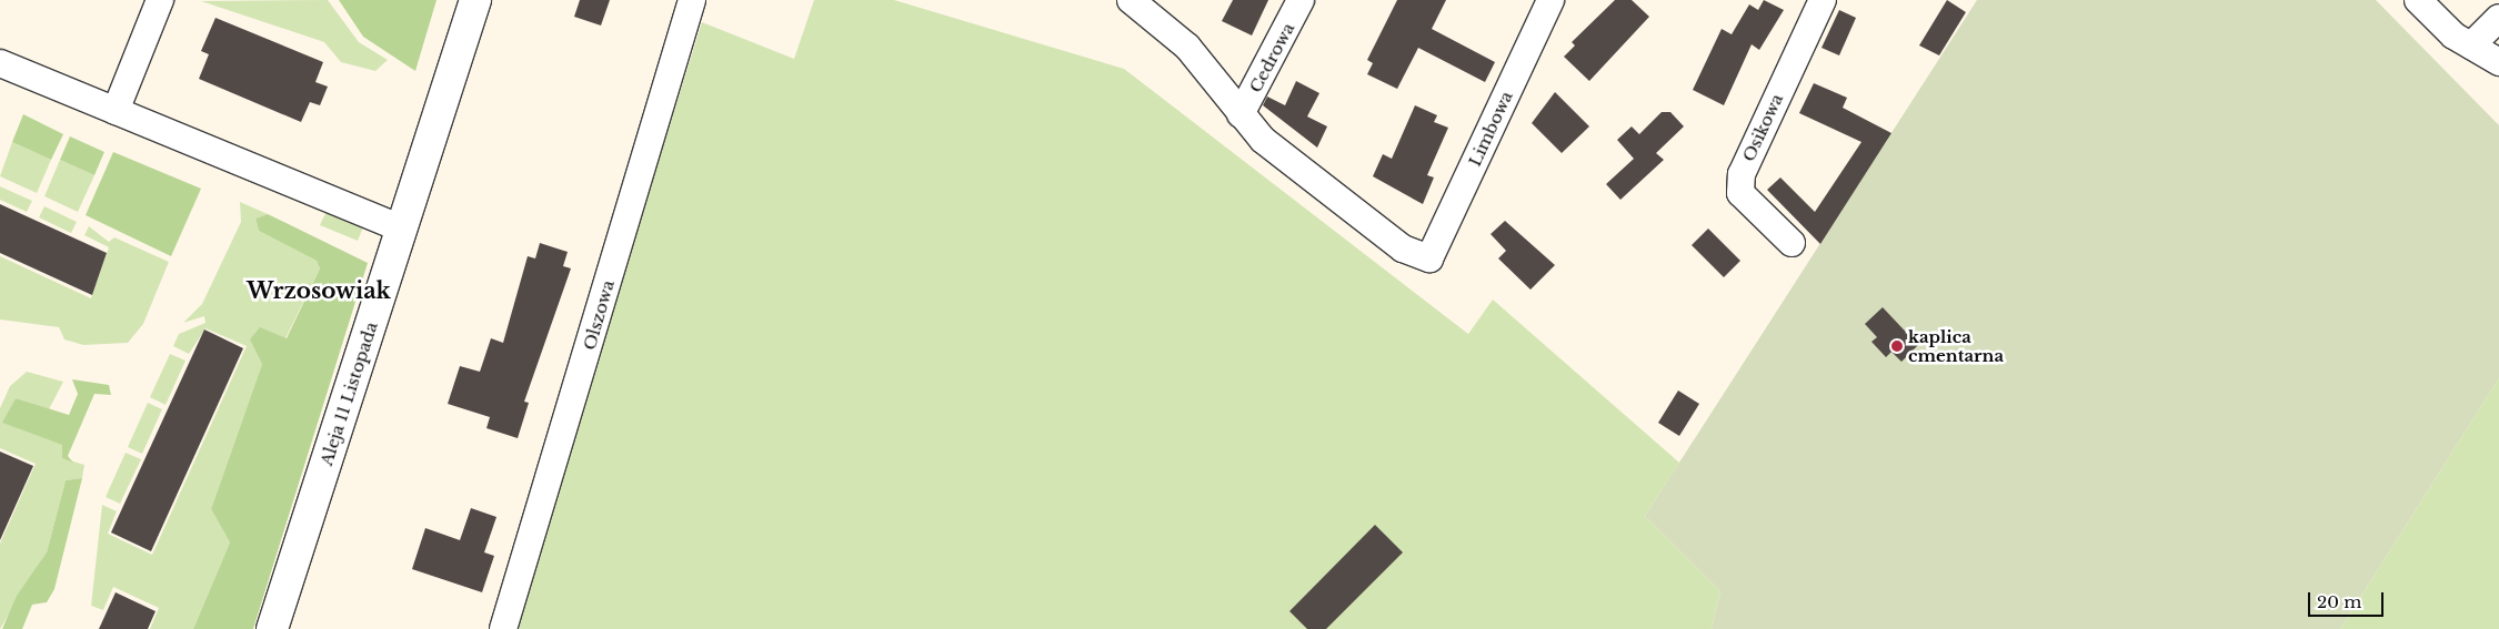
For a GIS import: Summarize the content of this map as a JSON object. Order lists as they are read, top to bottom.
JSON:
{
  "streets": {
    "street": [
      "Cedrowa",
      "Osikowa",
      "Limbowa",
      "Olszowa",
      "Aleja 11 Listopada"
    ]
  },
  "crossings": [
    ["Cedrowa", "Limbowa"]
  ],
  "districts": ["Wrzosowiak"],
  "places": ["kaplica cmentarna"],
  "scale_bar": "20 m"
}
